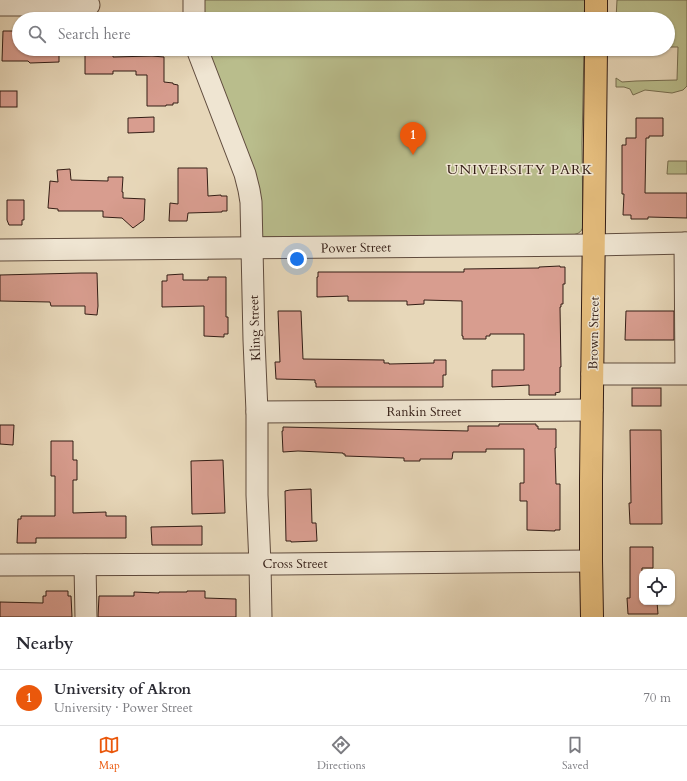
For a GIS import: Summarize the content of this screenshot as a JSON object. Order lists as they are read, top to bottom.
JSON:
{
  "streets": {
    "main road": ["Brown Street"],
    "street": [
      "Power Street",
      "Kling Street",
      "Rankin Street",
      "Cross Street"
    ]
  },
  "crossings": [
    ["Power Street", "Kling Street"],
    ["Power Street", "Brown Street"],
    ["Kling Street", "Rankin Street"],
    ["Kling Street", "Cross Street"],
    ["Brown Street", "Rankin Street"],
    ["Brown Street", "Cross Street"]
  ],
  "districts": ["UNIVERSITY PARK"],
  "page": {
    "search": "Search here",
    "pins": "1",
    "heading": "Nearby",
    "list": [
      {
        "mark": "1",
        "name": "University of Akron",
        "note": "University · Power Street",
        "value": "70 m"
      }
    ],
    "nav": ["Map", "Directions", "Saved"]
  }
}
